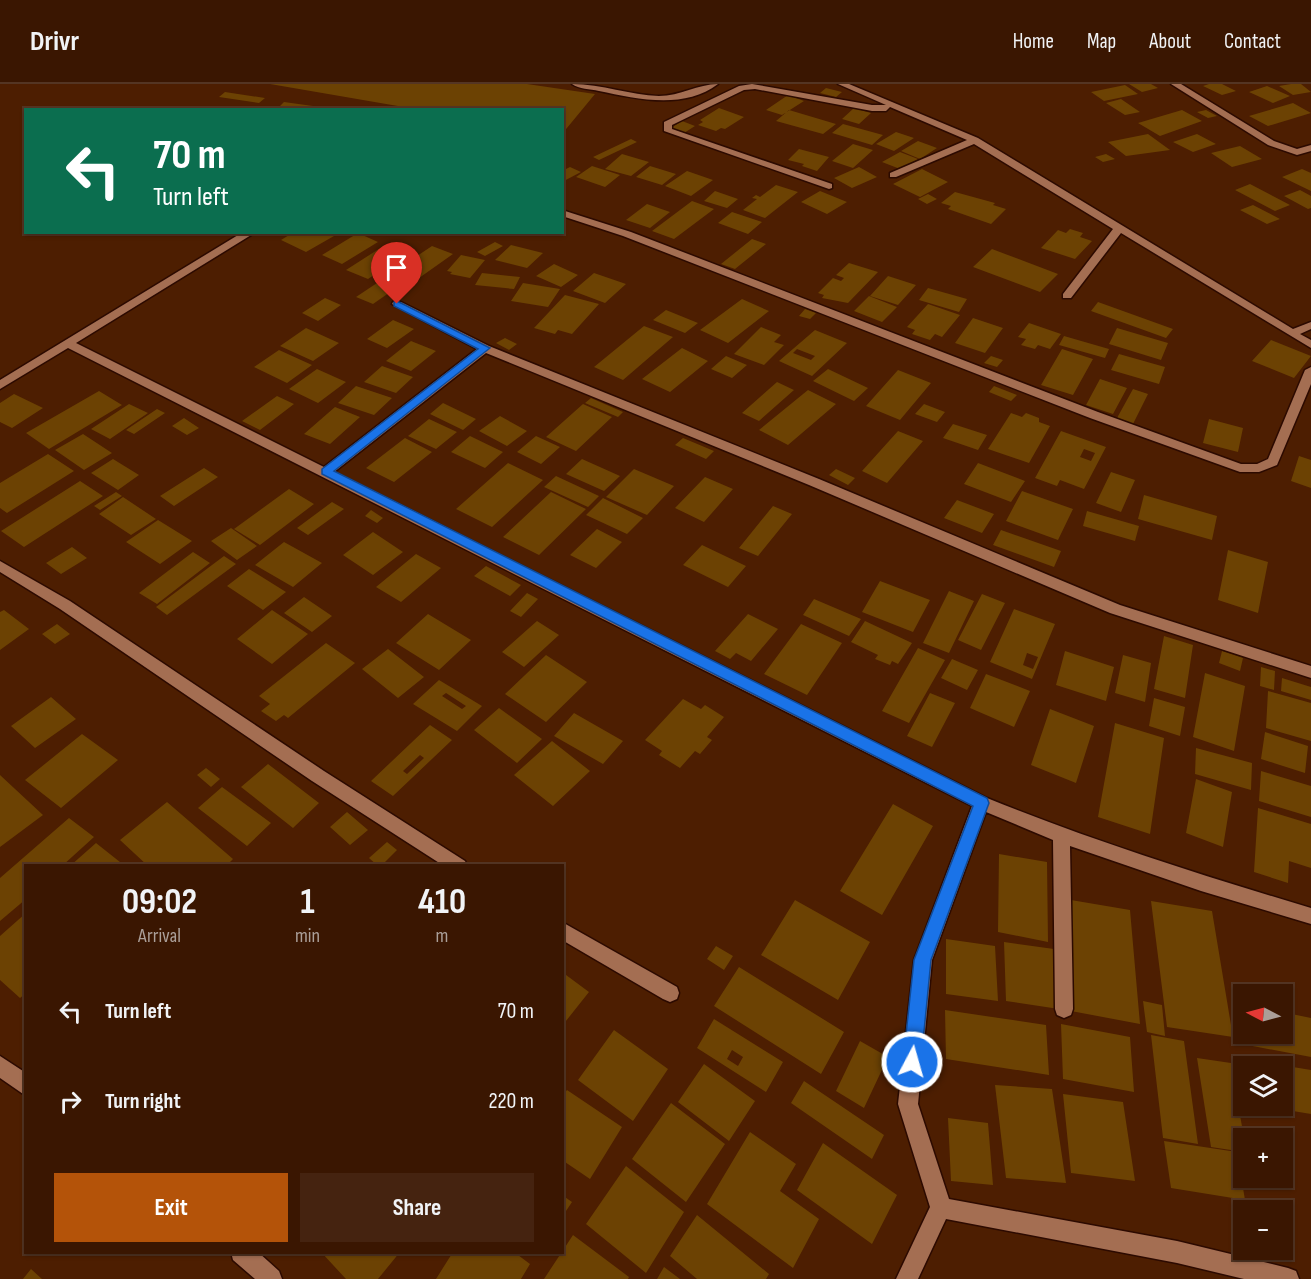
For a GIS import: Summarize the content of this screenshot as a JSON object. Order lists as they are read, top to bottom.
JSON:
{
  "north": "left",
  "page": {
    "header": "Drivr",
    "nav": [
      "Home",
      "Map",
      "About",
      "Contact"
    ],
    "turn": ["70 m", "Turn left"],
    "eta": [
      "09:02",
      "Arrival",
      "1",
      "min",
      "410",
      "m"
    ],
    "list": [
      {
        "name": "Turn left",
        "value": "70 m"
      },
      {
        "name": "Turn right",
        "value": "220 m"
      }
    ],
    "map_buttons": ["+", "−"],
    "buttons": ["Exit", "Share"]
  }
}
